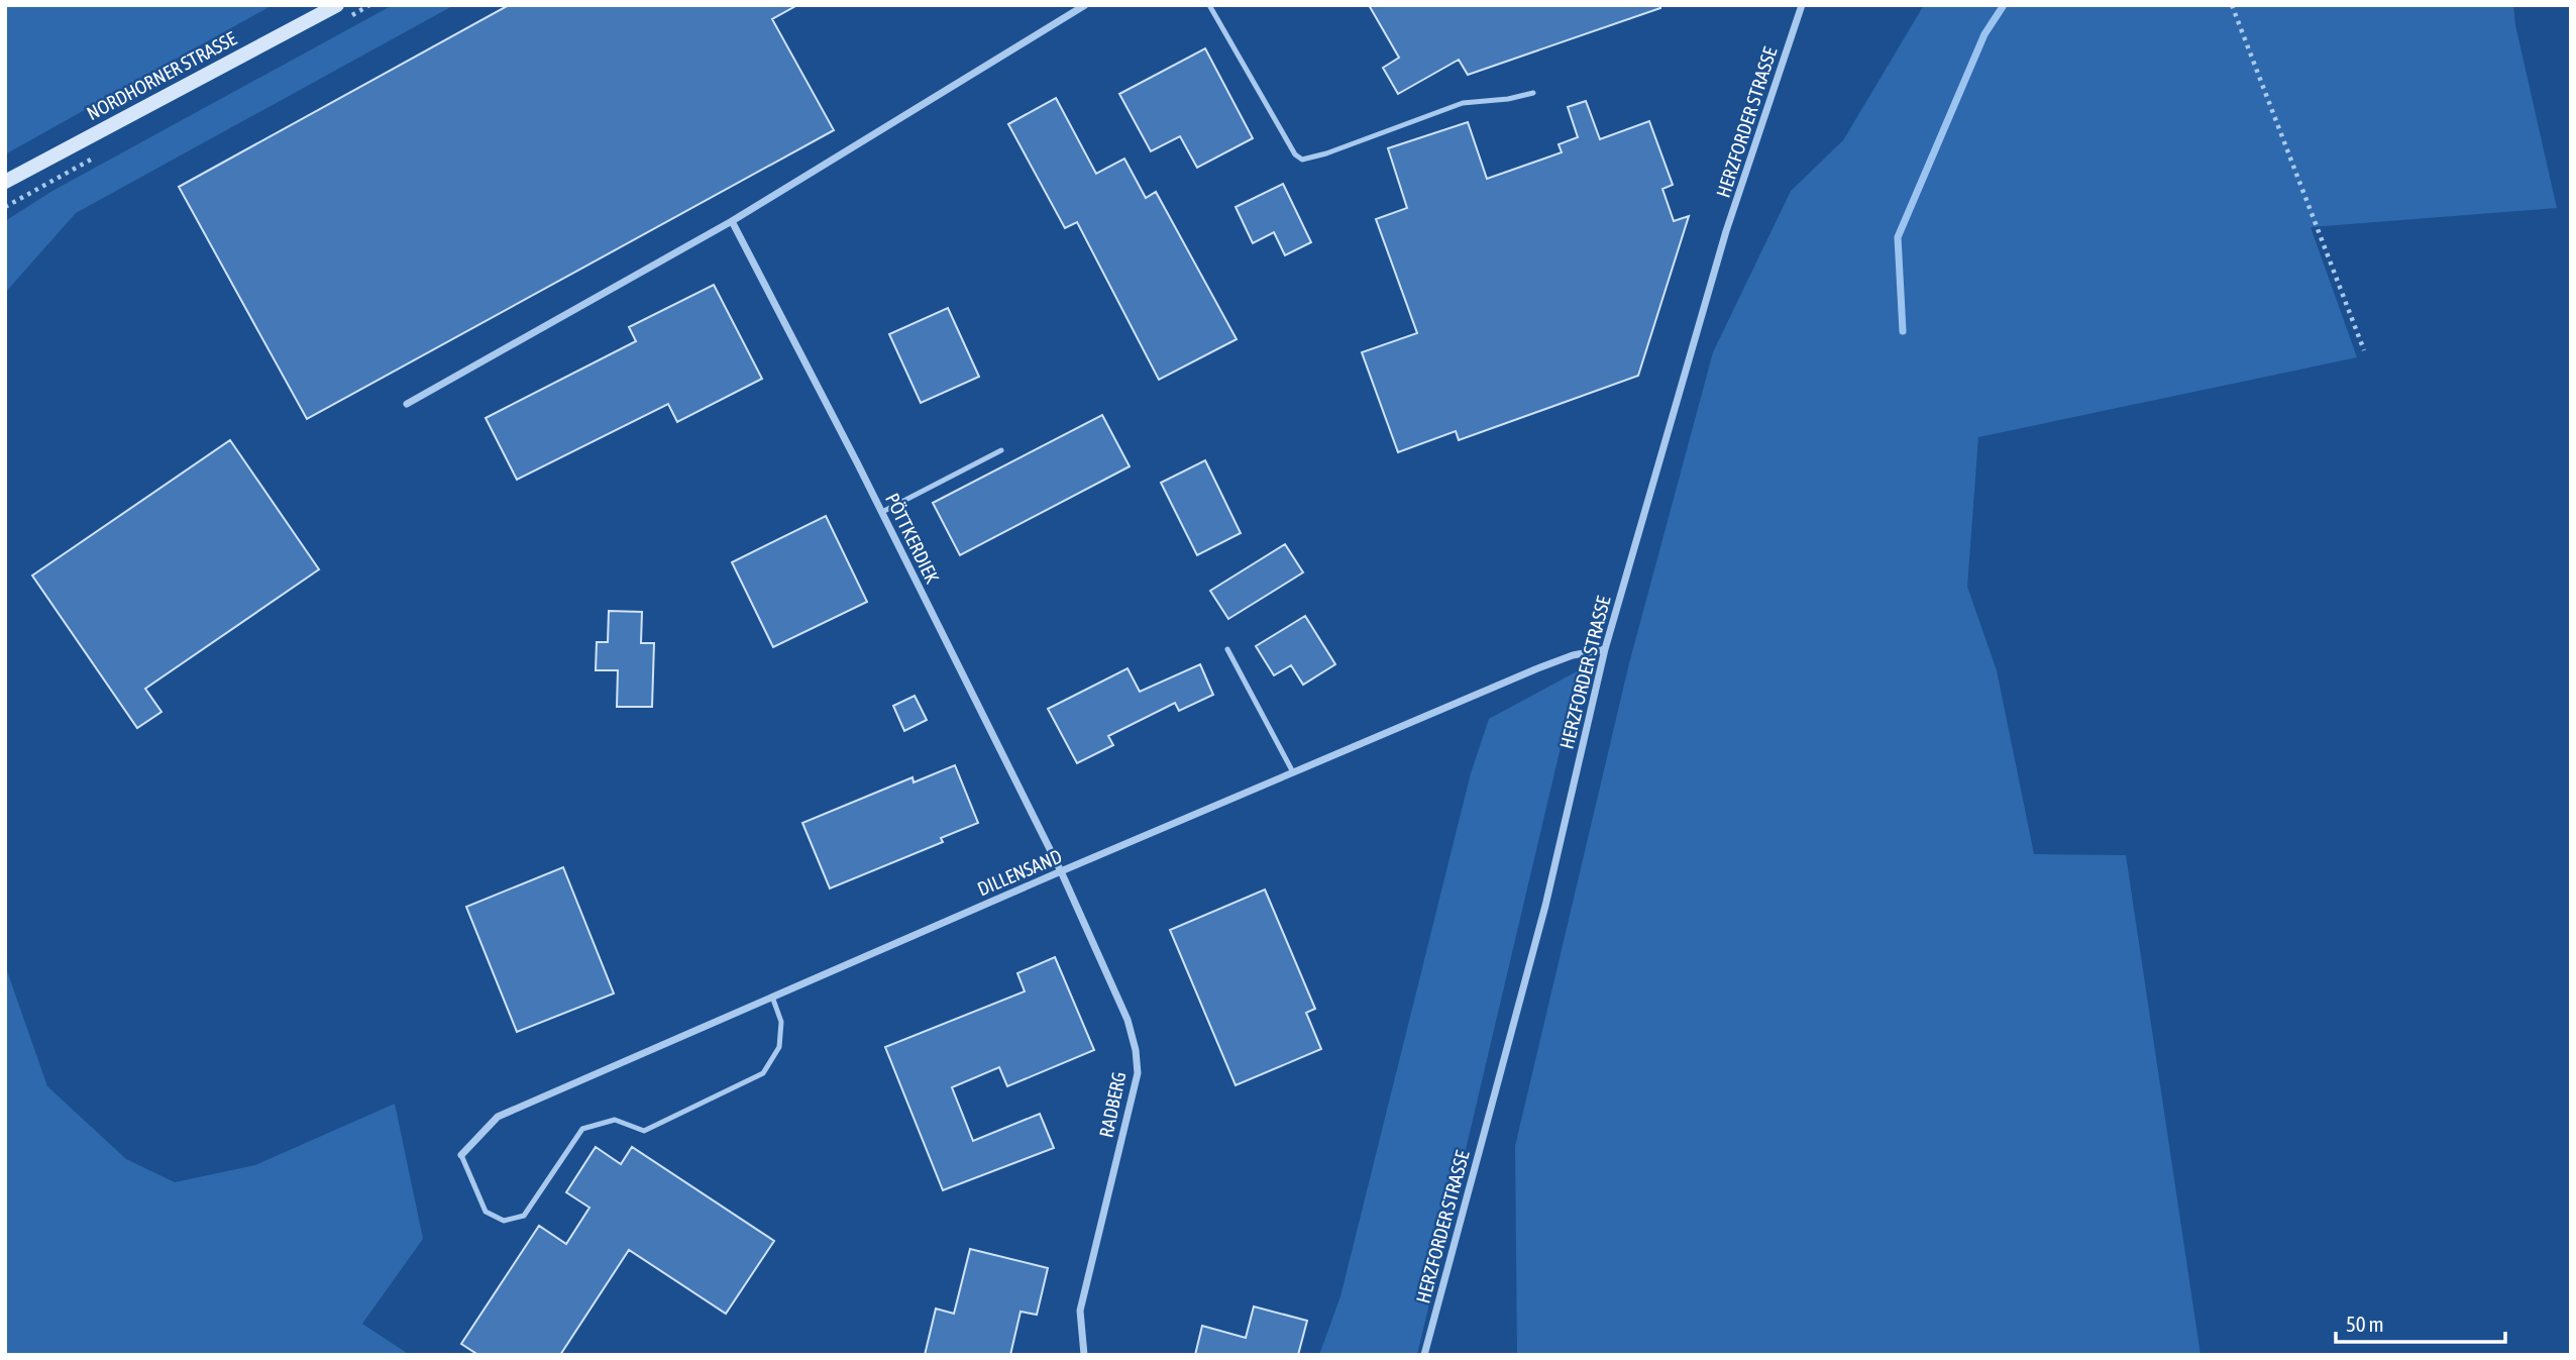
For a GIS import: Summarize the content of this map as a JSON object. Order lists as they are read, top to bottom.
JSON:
{
  "streets": {
    "main road": ["NORDHORNER STRASSE"],
    "street": [
      "HERZFORDER STRASSE",
      "PÖTTKERDIEK",
      "DILLENSAND",
      "RADBERG"
    ]
  },
  "crossings": [
    ["HERZFORDER STRASSE", "DILLENSAND"],
    ["PÖTTKERDIEK", "DILLENSAND"],
    ["PÖTTKERDIEK", "RADBERG"],
    ["DILLENSAND", "RADBERG"]
  ],
  "scale_bar": "50 m"
}
